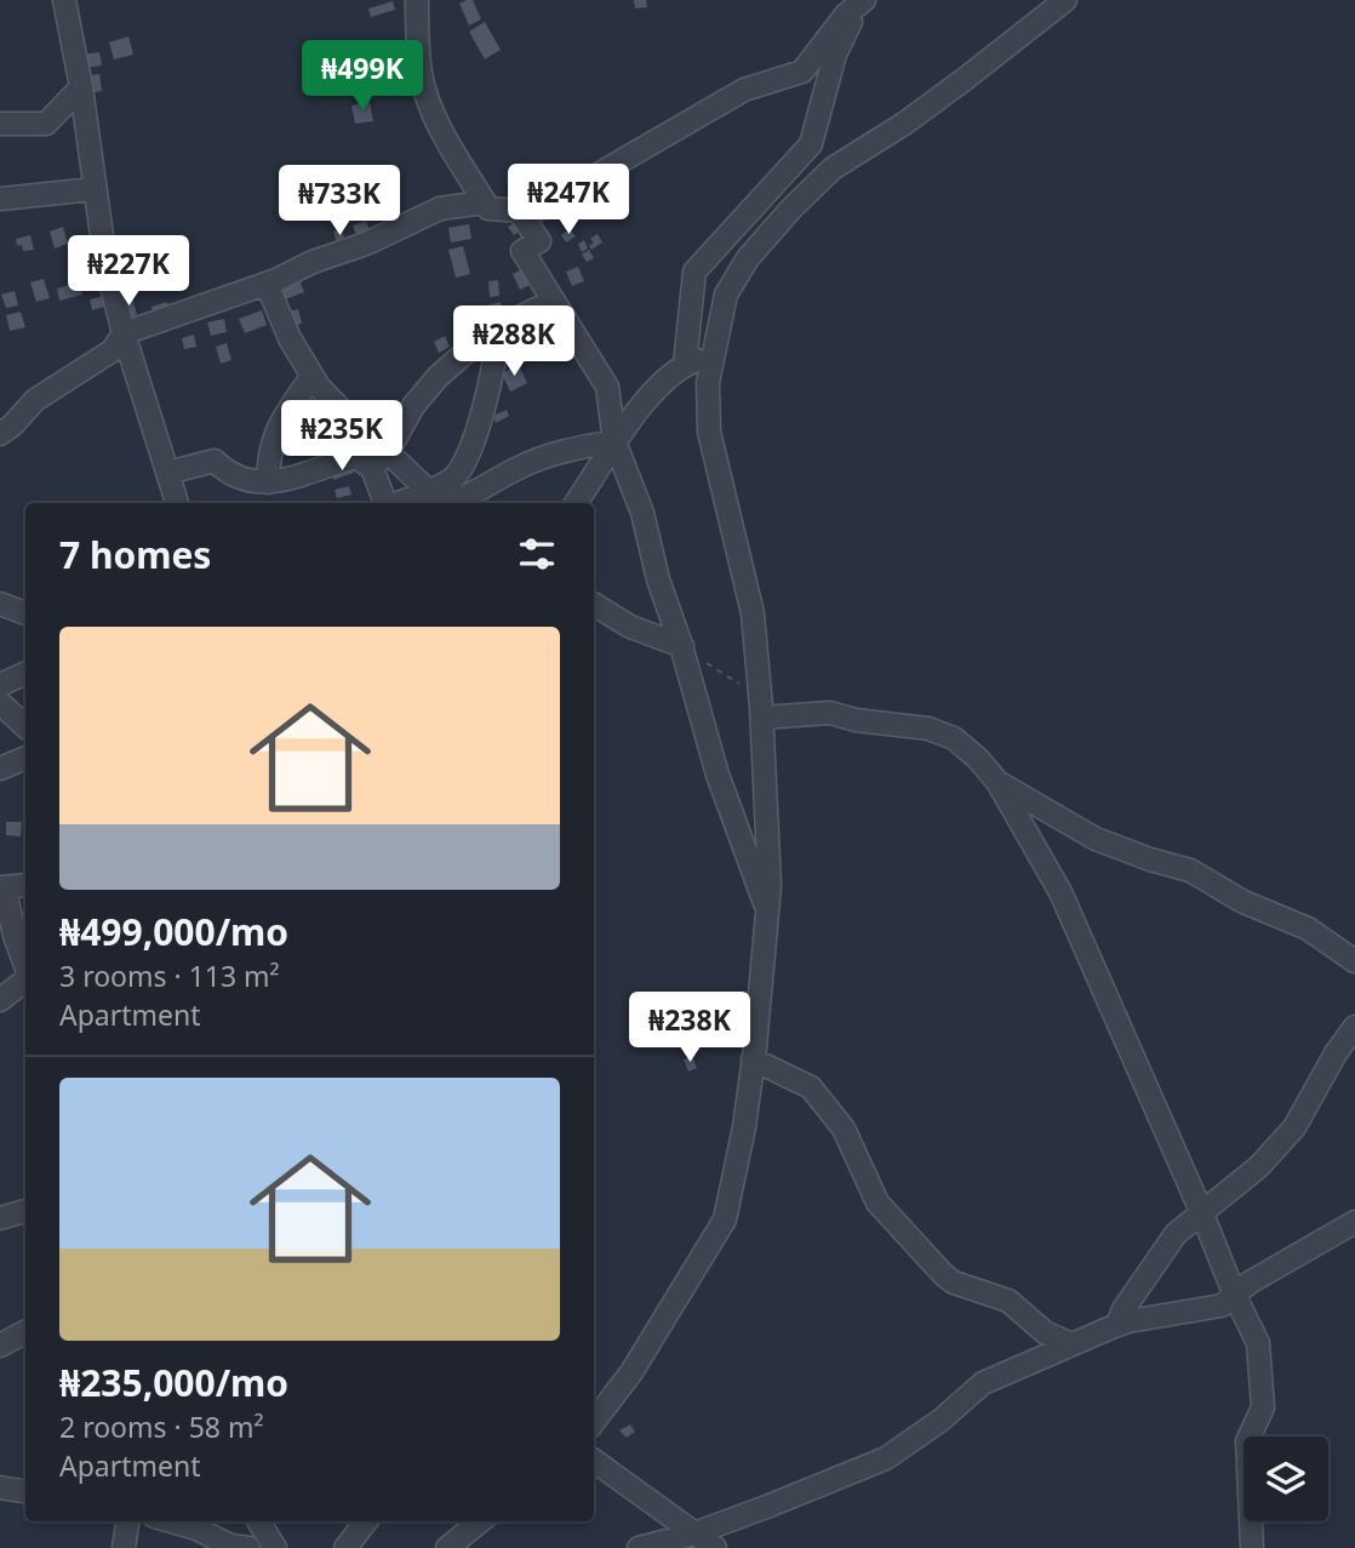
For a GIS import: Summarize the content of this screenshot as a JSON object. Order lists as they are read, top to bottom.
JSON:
{
  "page": {
    "price": [
      "₦499K",
      "₦247K",
      "₦733K",
      "₦227K",
      "₦288K",
      "₦235K",
      "₦238K"
    ],
    "heading": "7 homes",
    "list": [
      {
        "name": "₦499,000/mo",
        "note": "3 rooms · 113 m² · Apartment"
      },
      {
        "name": "₦235,000/mo",
        "note": "2 rooms · 58 m² · Apartment"
      }
    ]
  }
}
